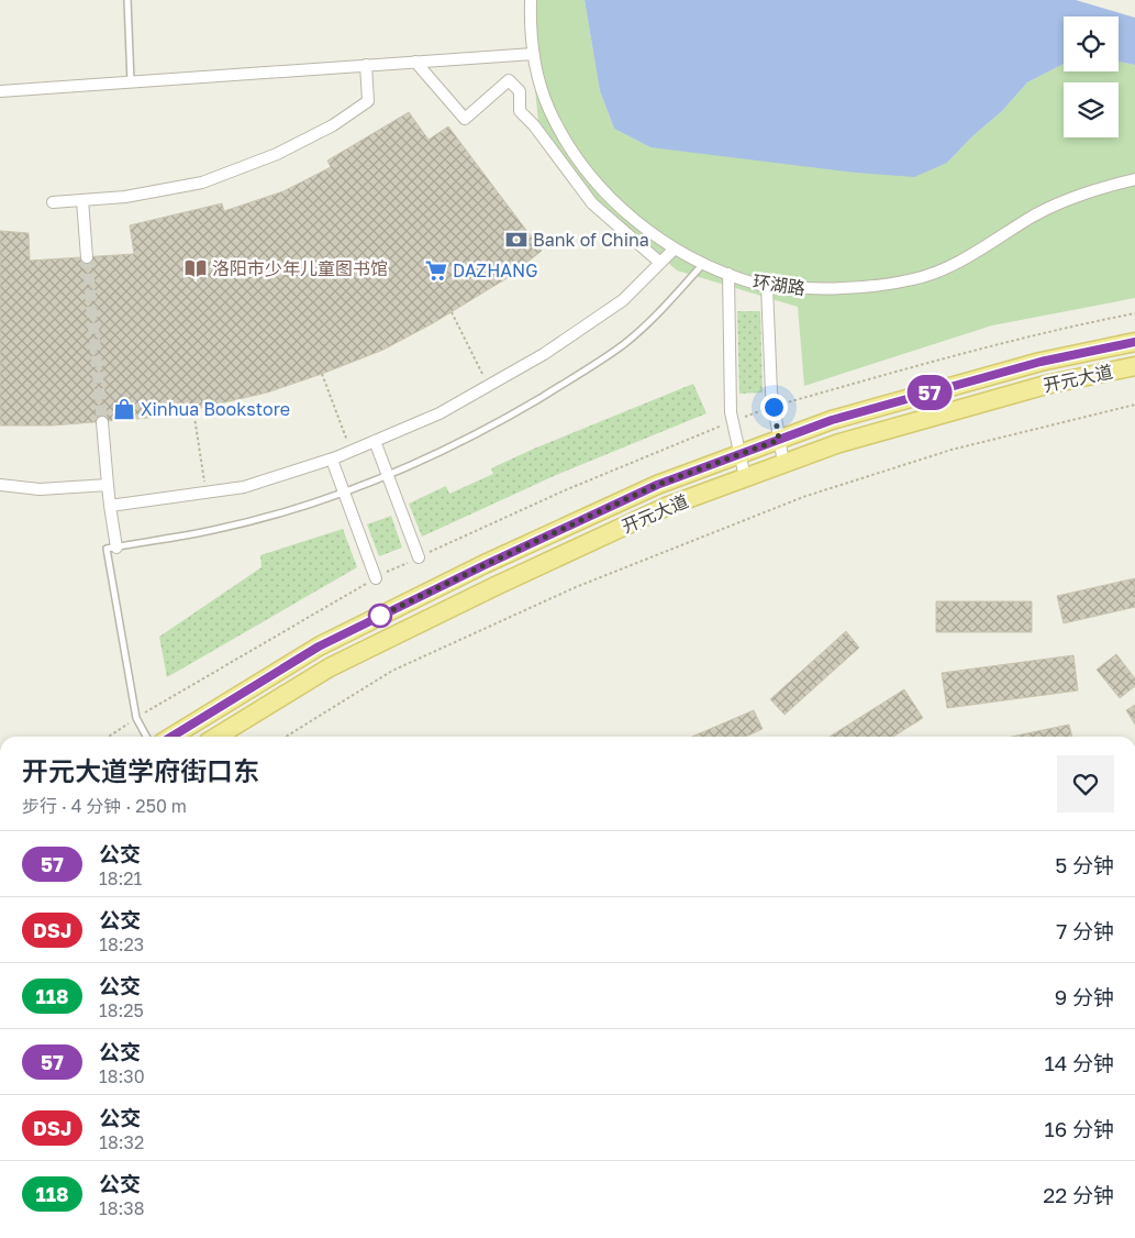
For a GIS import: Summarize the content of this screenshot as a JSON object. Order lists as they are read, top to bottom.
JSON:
{
  "streets": {
    "main road": ["开元大道"],
    "street": ["环湖路"]
  },
  "places": {
    "bank": ["Bank of China"],
    "library": ["洛阳市少年儿童图书馆"],
    "supermarket": ["DAZHANG"],
    "shop": ["Xinhua Bookstore"]
  },
  "lines": ["bus line 57"],
  "page": {
    "on_map": "57",
    "heading": ["开元大道学府街口东", "步行 · 4 分钟 · 250 m"],
    "list": [
      {
        "mark": "57",
        "name": "公交",
        "note": "18:21",
        "value": "5 分钟"
      },
      {
        "mark": "DSJ",
        "name": "公交",
        "note": "18:23",
        "value": "7 分钟"
      },
      {
        "mark": "118",
        "name": "公交",
        "note": "18:25",
        "value": "9 分钟"
      },
      {
        "mark": "57",
        "name": "公交",
        "note": "18:30",
        "value": "14 分钟"
      },
      {
        "mark": "DSJ",
        "name": "公交",
        "note": "18:32",
        "value": "16 分钟"
      },
      {
        "mark": "118",
        "name": "公交",
        "note": "18:38",
        "value": "22 分钟"
      }
    ]
  }
}
